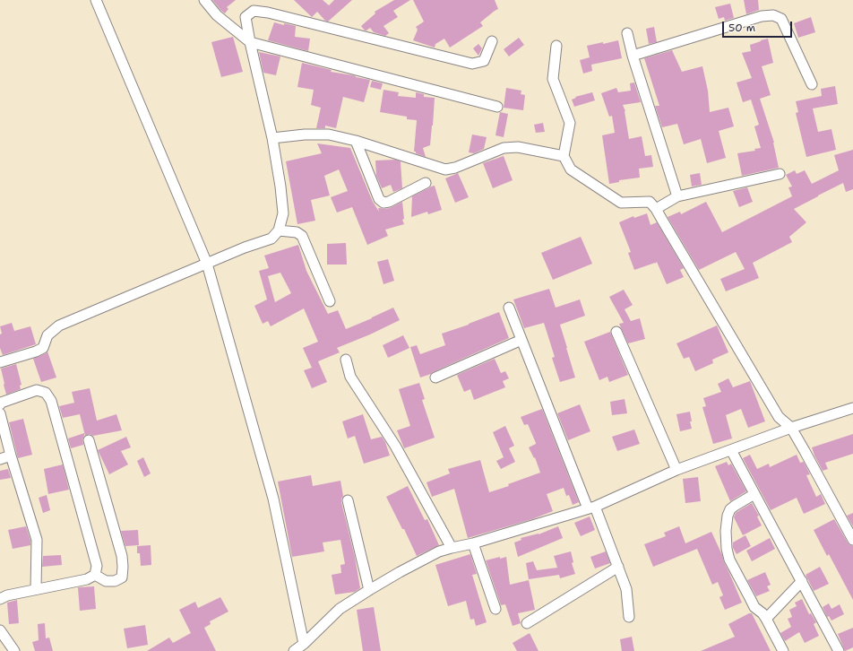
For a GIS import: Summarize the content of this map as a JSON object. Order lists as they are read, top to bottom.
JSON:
{
  "scale_bar": "50 m"
}
